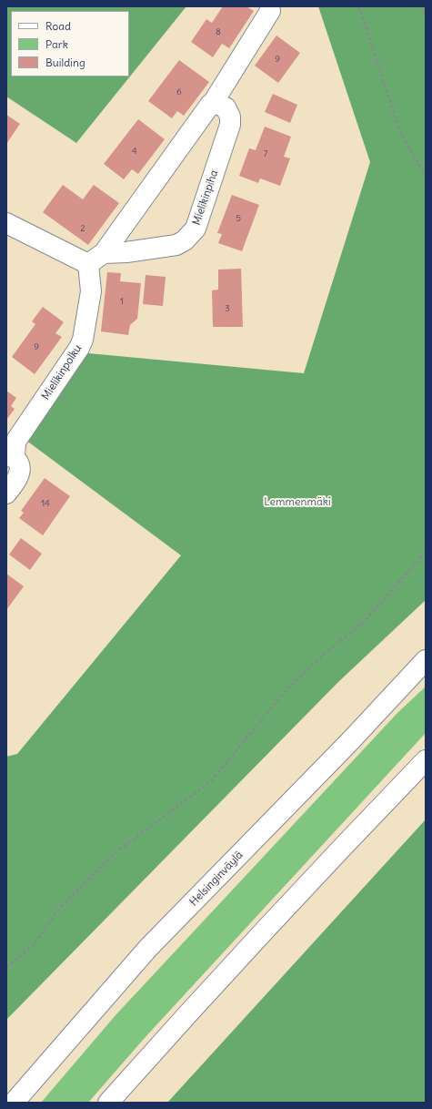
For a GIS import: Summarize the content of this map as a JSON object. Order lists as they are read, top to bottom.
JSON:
{
  "streets": {
    "main road": ["Mielikinpiha", "Mielikinpolku", "Helsinginväylä"]
  },
  "crossings": [
    ["Mielikinpiha", "Mielikinpolku"]
  ],
  "parks": ["Lemmenmäki"],
  "house_numbers": [
    "8",
    "9",
    "6",
    "4",
    "7",
    "5",
    "2",
    "1",
    "3",
    "9",
    "14"
  ],
  "legend": ["Road", "Park", "Building"]
}
